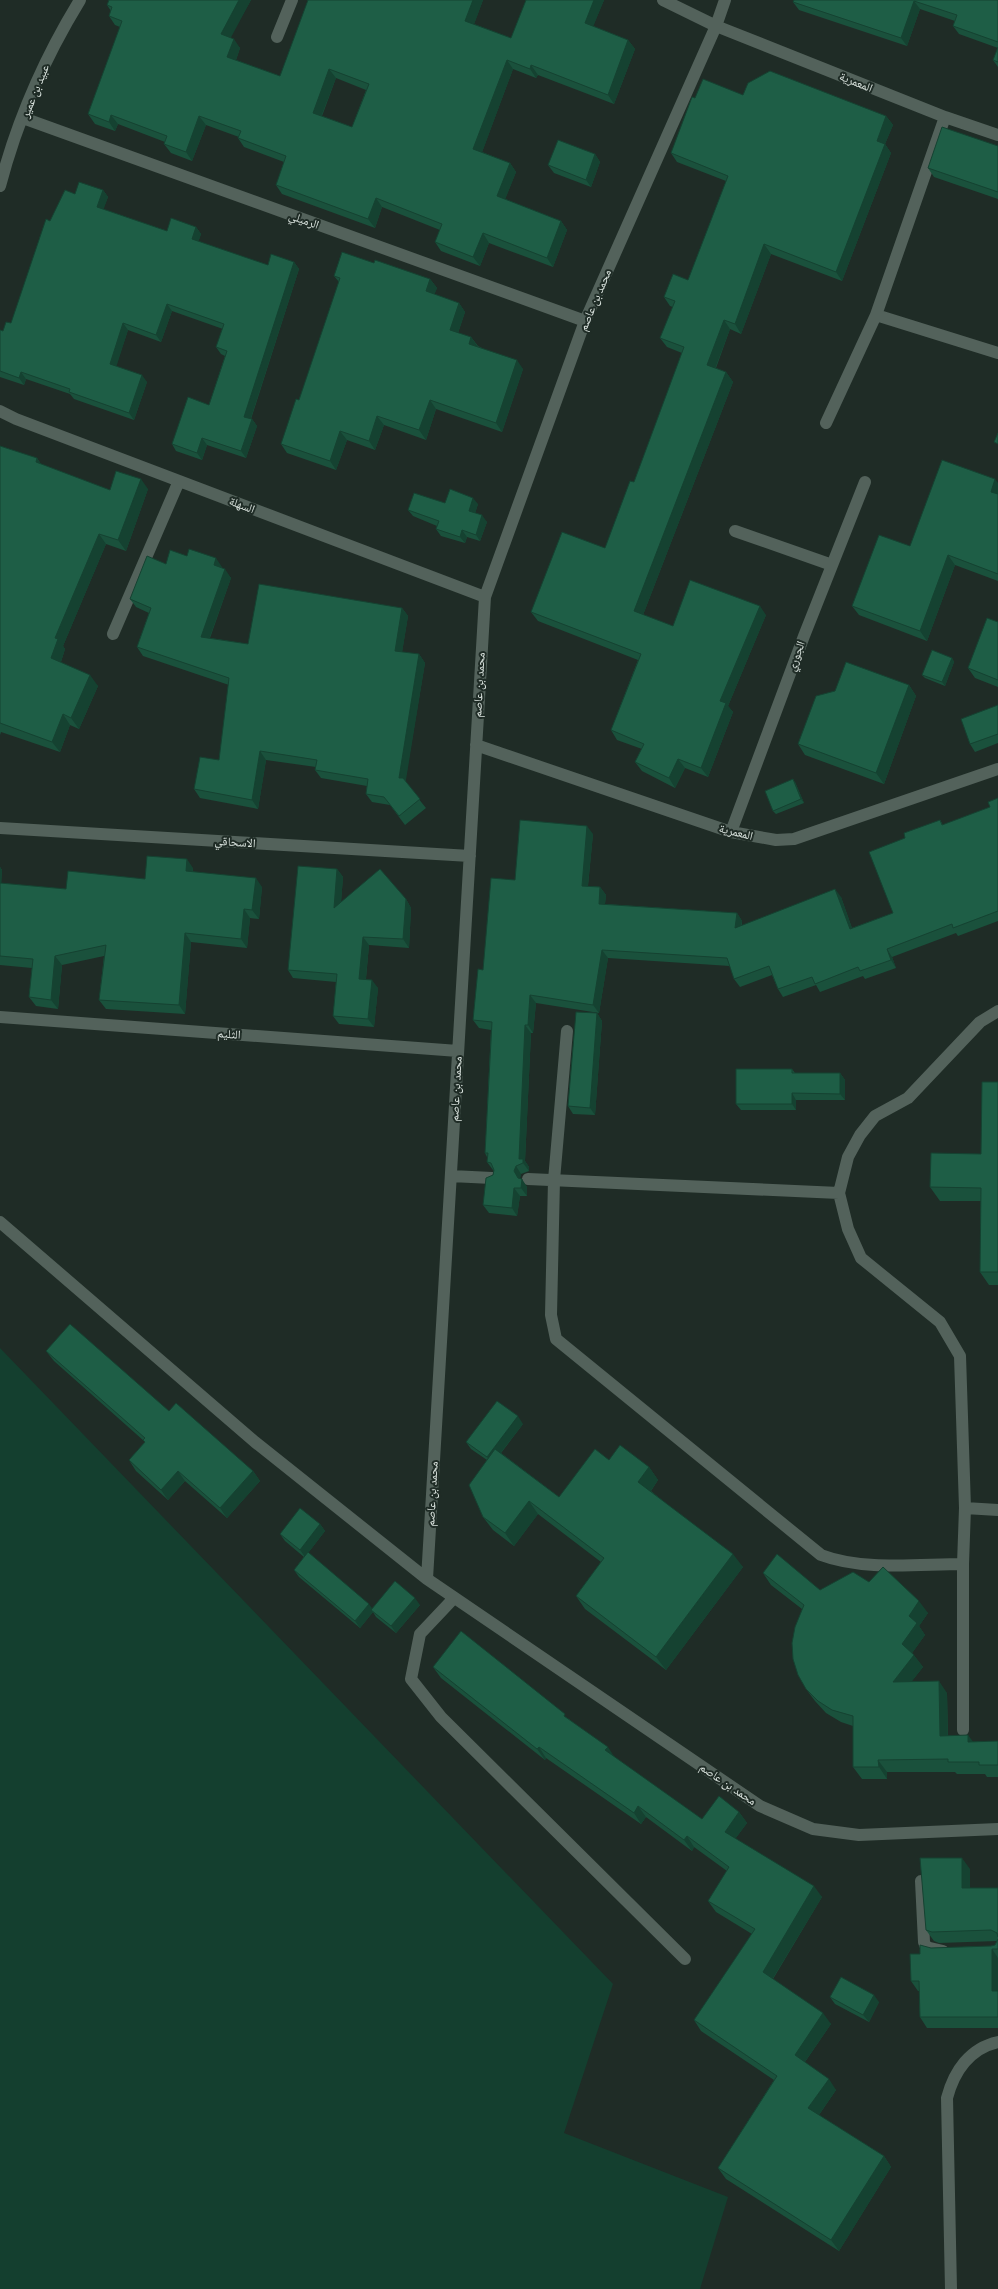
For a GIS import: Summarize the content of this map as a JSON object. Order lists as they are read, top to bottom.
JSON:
{
  "streets": {
    "street": [
      "المعمرية",
      "عبيد بن عمير",
      "الرميلي",
      "محمد بن عاصم",
      "السهلة",
      "الجوري",
      "الاسحاقي",
      "الثليم"
    ]
  },
  "crossings": [
    ["المعمرية", "محمد بن عاصم"],
    ["المعمرية", "الجوري"],
    ["عبيد بن عمير", "الرميلي"],
    ["الرميلي", "محمد بن عاصم"],
    ["محمد بن عاصم", "السهلة"],
    ["محمد بن عاصم", "الاسحاقي"],
    ["محمد بن عاصم", "الثليم"]
  ]
}
